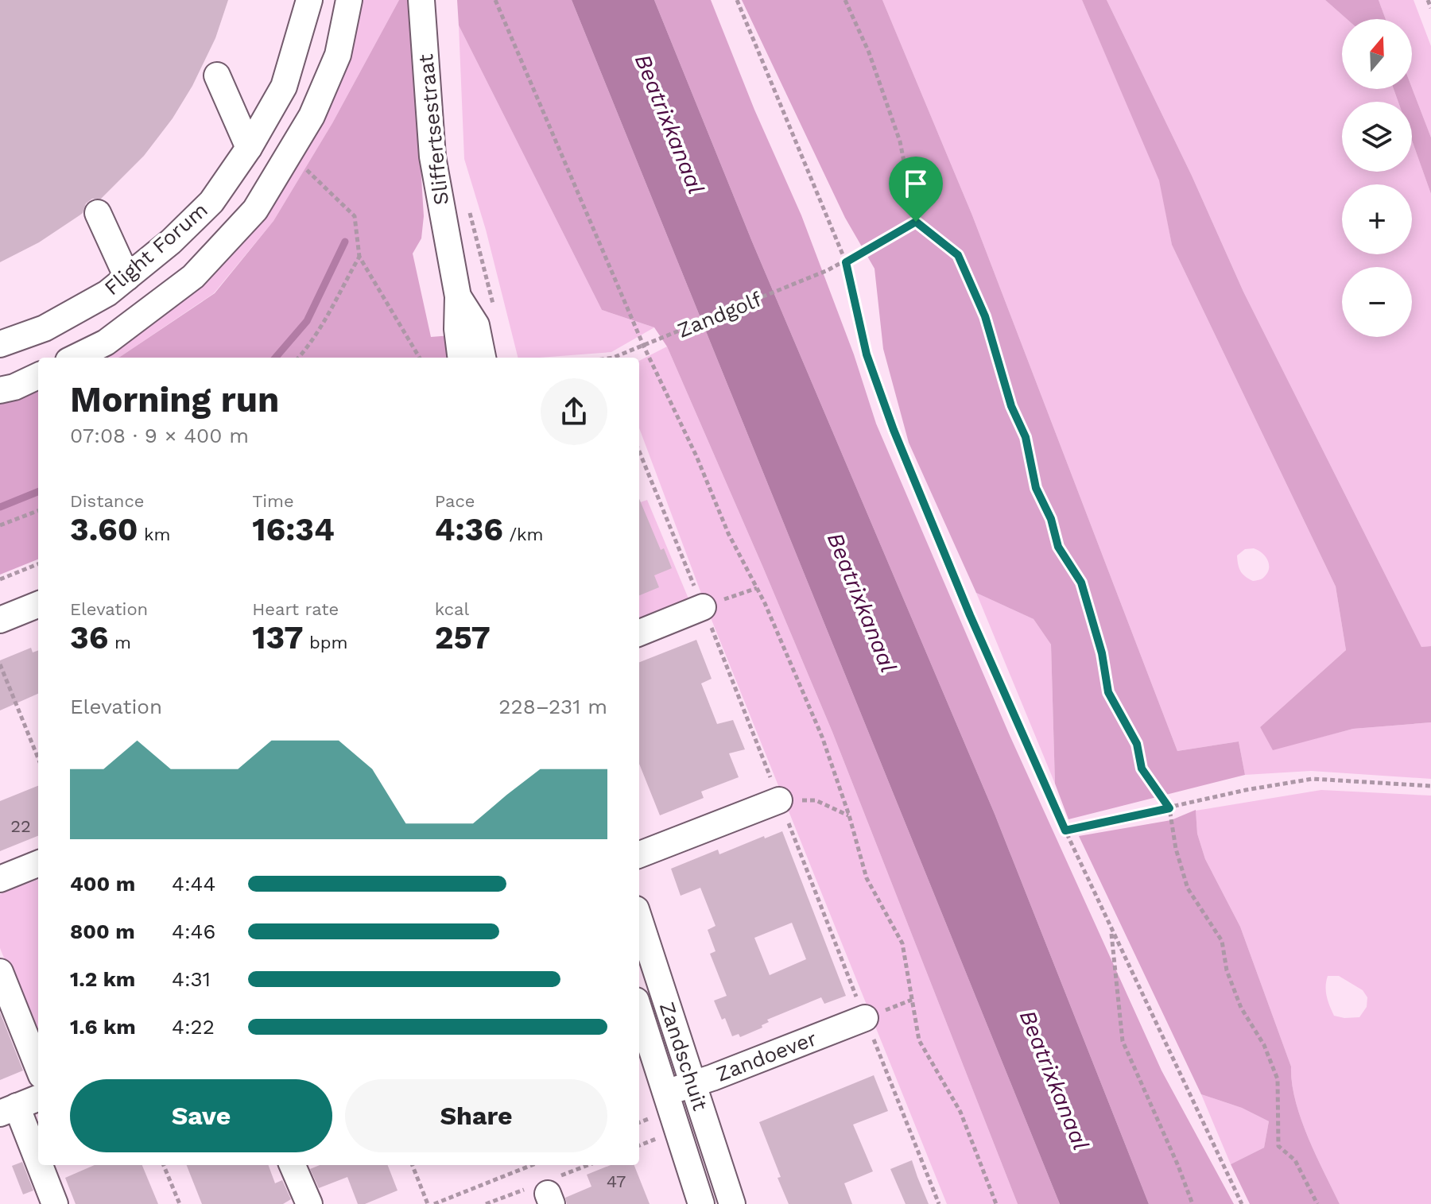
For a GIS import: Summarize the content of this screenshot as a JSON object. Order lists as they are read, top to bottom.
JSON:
{
  "streets": {
    "street": [
      "Sliffertsestraat",
      "Flight Forum",
      "Zandschuit",
      "Zandoever"
    ],
    "path": ["Zandgolf"]
  },
  "crossings": [
    ["Zandschuit", "Zandoever"]
  ],
  "water": ["Beatrixkanaal"],
  "house_numbers": ["22", "47"],
  "north": "top",
  "page": {
    "map_buttons": ["+", "−"],
    "heading": ["Morning run", "07:08 · 9 × 400 m"],
    "stats": [
      ["Distance", "3.60 km"],
      ["Time", "16:34"],
      ["Pace", "4:36 /km"],
      ["Elevation", "36 m"],
      ["Heart rate", "137 bpm"],
      ["kcal", "257"]
    ],
    "chart": ["Elevation", "228–231 m"],
    "list": [
      {
        "name": "400 m",
        "note": "4:44"
      },
      {
        "name": "800 m",
        "note": "4:46"
      },
      {
        "name": "1.2 km",
        "note": "4:31"
      },
      {
        "name": "1.6 km",
        "note": "4:22"
      }
    ],
    "buttons": ["Save", "Share"]
  }
}
